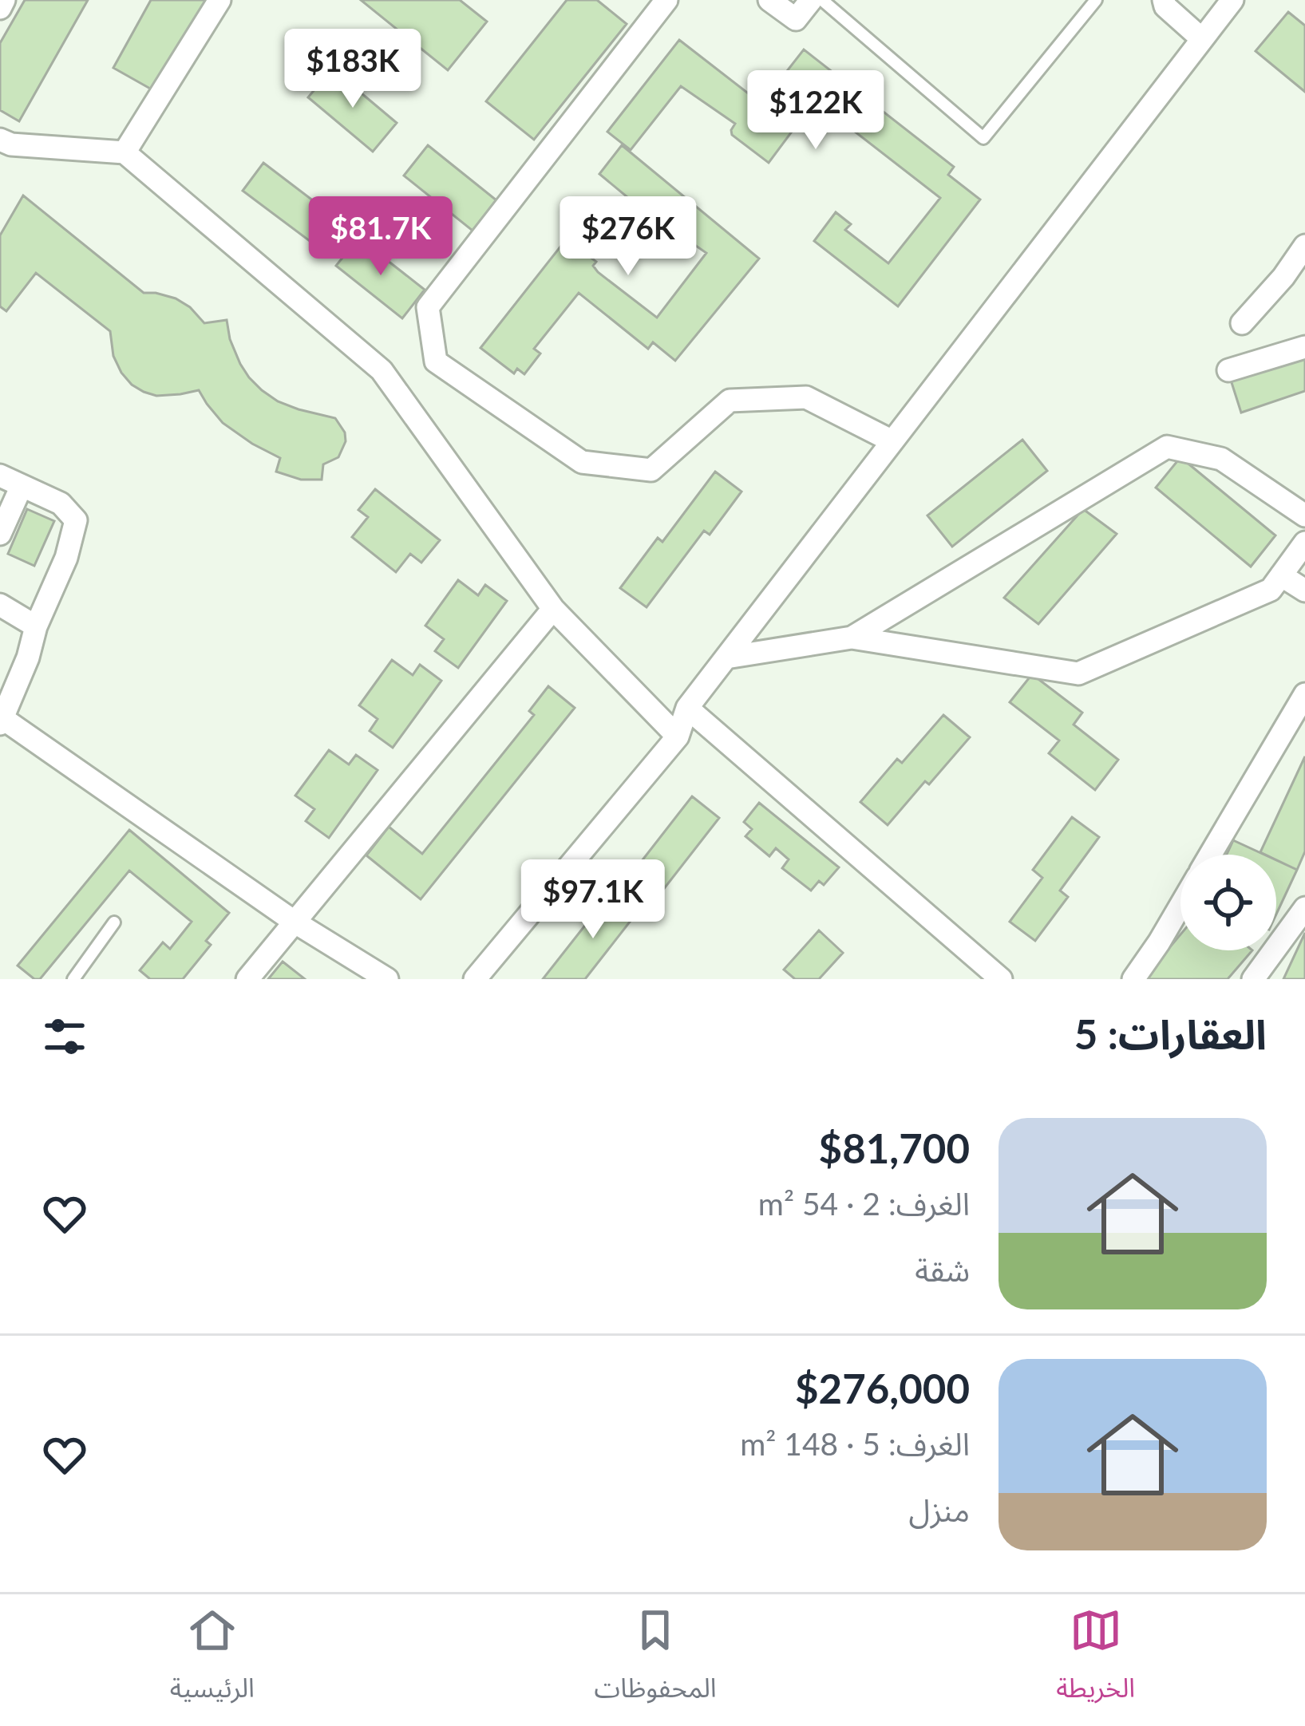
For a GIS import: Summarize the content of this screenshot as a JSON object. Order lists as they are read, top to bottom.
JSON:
{
  "page": {
    "price": [
      "$183K",
      "$122K",
      "$81.7K",
      "$276K",
      "$97.1K"
    ],
    "heading": "العقارات: 5",
    "list": [
      {
        "name": "$81,700",
        "note": "الغرف: 2 · 54 m² · شقة"
      },
      {
        "name": "$276,000",
        "note": "الغرف: 5 · 148 m² · منزل"
      }
    ],
    "tabs": ["الخريطة", "المحفوظات", "الرئيسية"]
  }
}
